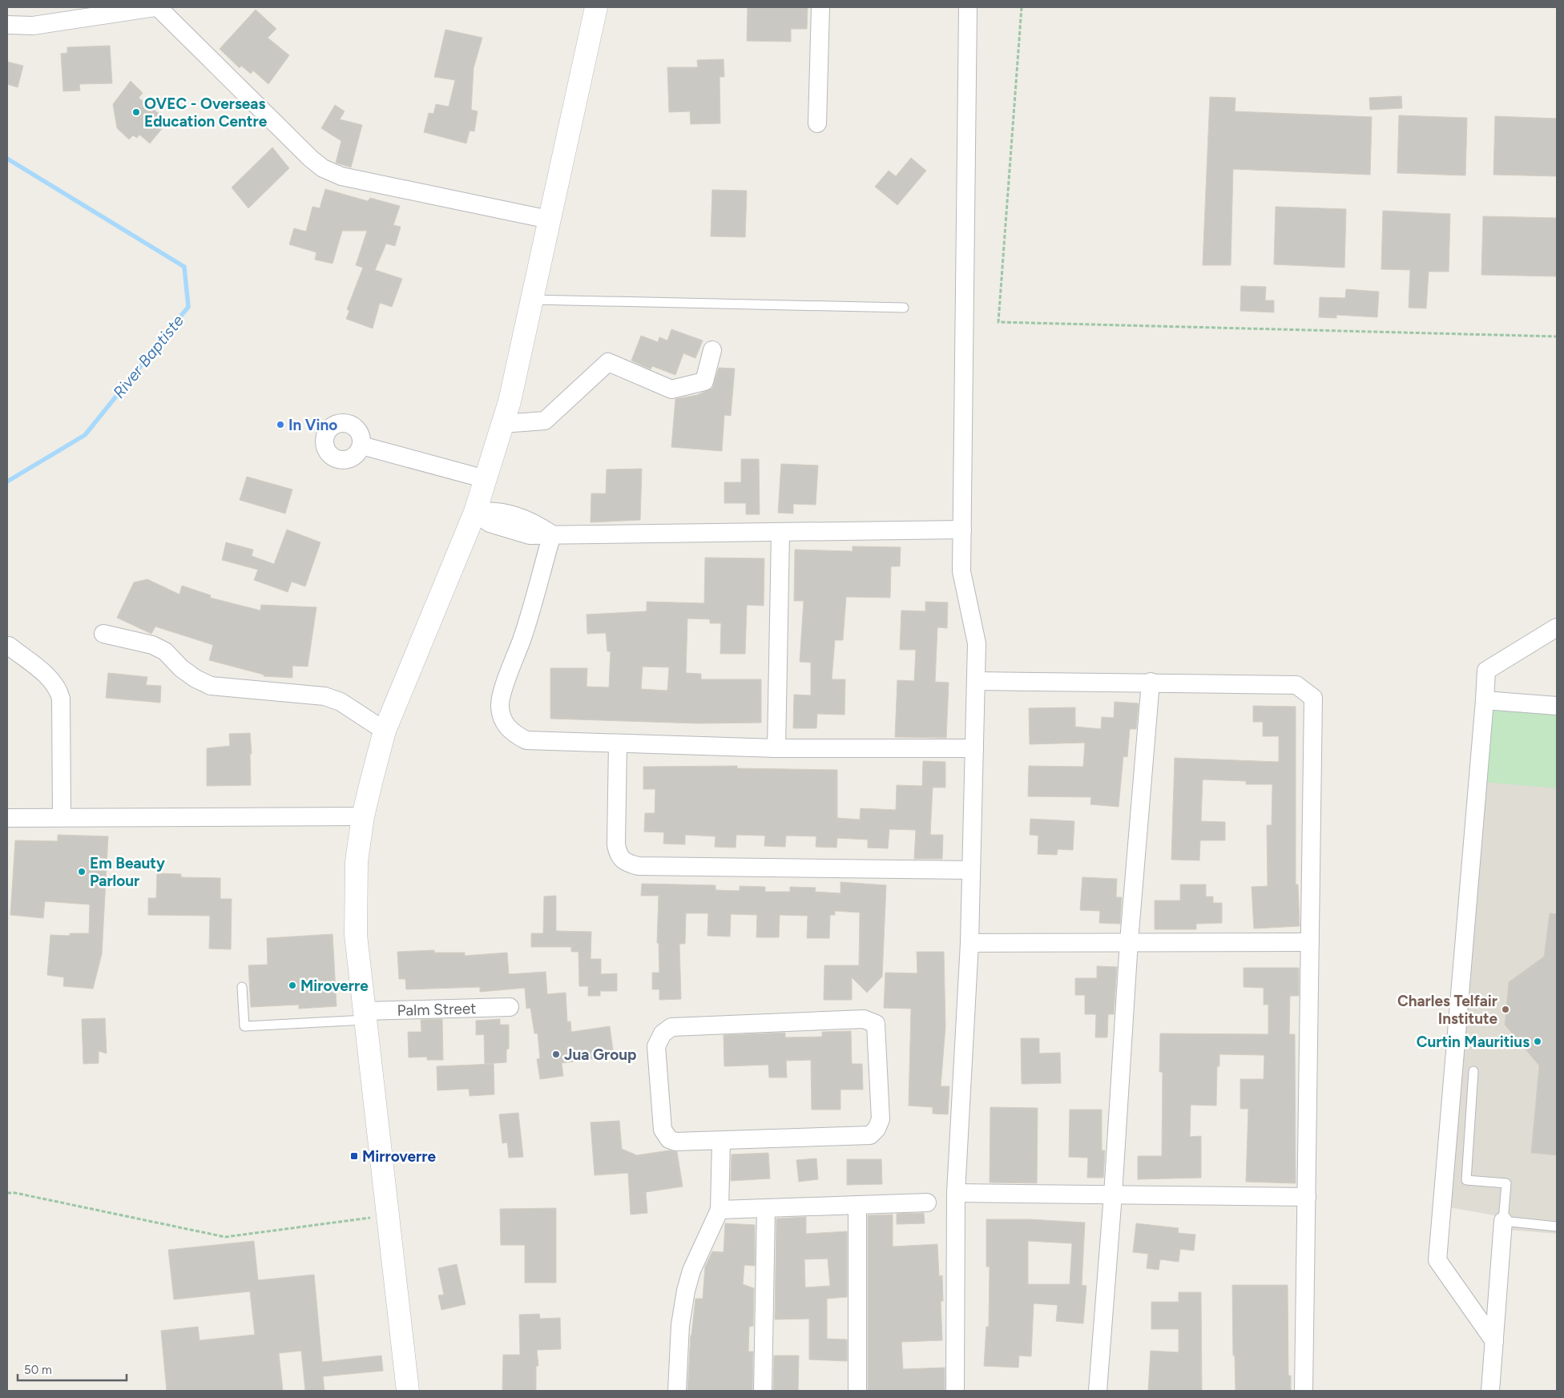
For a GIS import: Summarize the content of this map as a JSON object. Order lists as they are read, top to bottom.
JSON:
{
  "streets": {
    "street": ["Palm Street"]
  },
  "water": ["River Baptiste"],
  "places": {
    "other": [
      "OVEC - Overseas Education Centre",
      "In Vino",
      "Em Beauty Parlour",
      "Miroverre",
      "Charles Telfair Institute",
      "Curtin Mauritius",
      "Jua Group"
    ],
    "transit": ["Mirroverre"]
  },
  "scale_bar": "50 m"
}
